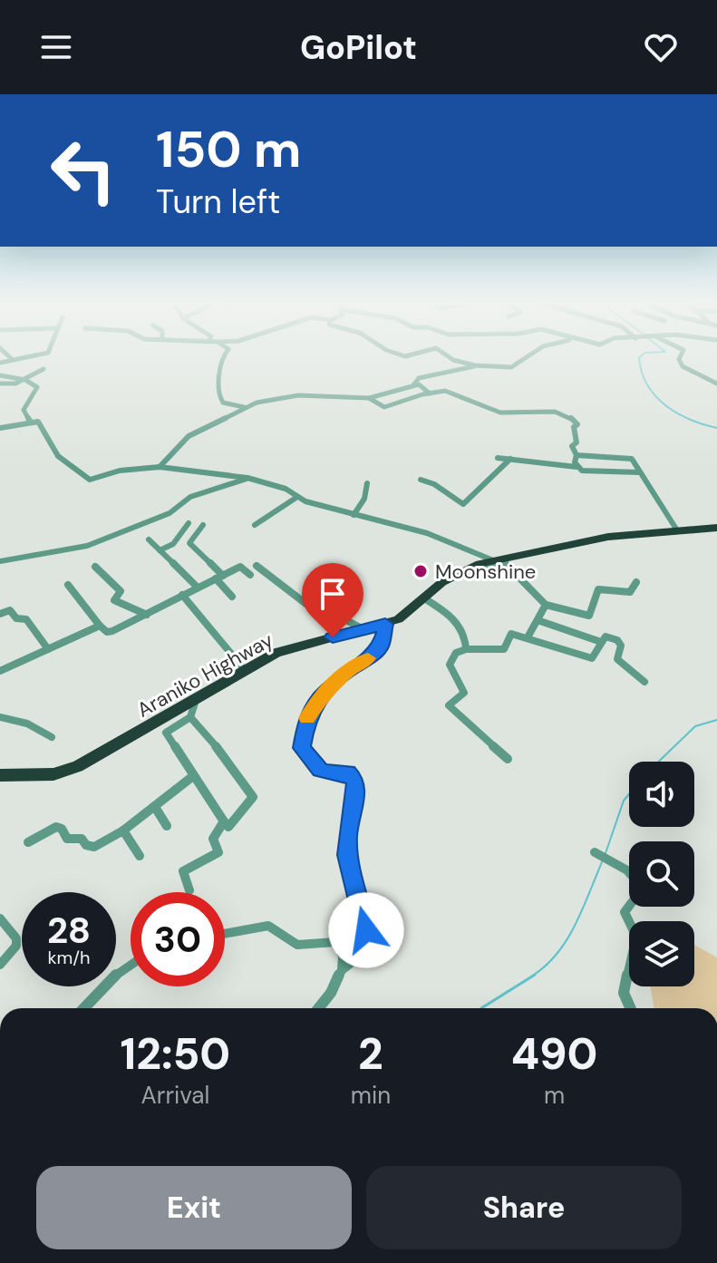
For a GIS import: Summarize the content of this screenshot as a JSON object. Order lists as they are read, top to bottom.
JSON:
{
  "streets": {
    "highway": ["Araniko Highway"]
  },
  "places": ["Moonshine"],
  "page": {
    "header": "GoPilot",
    "turn": ["150 m", "Turn left"],
    "speed": "28 km/h",
    "limit": "30",
    "eta": [
      "12:50",
      "Arrival",
      "2",
      "min",
      "490",
      "m"
    ],
    "buttons": ["Exit", "Share"]
  }
}
